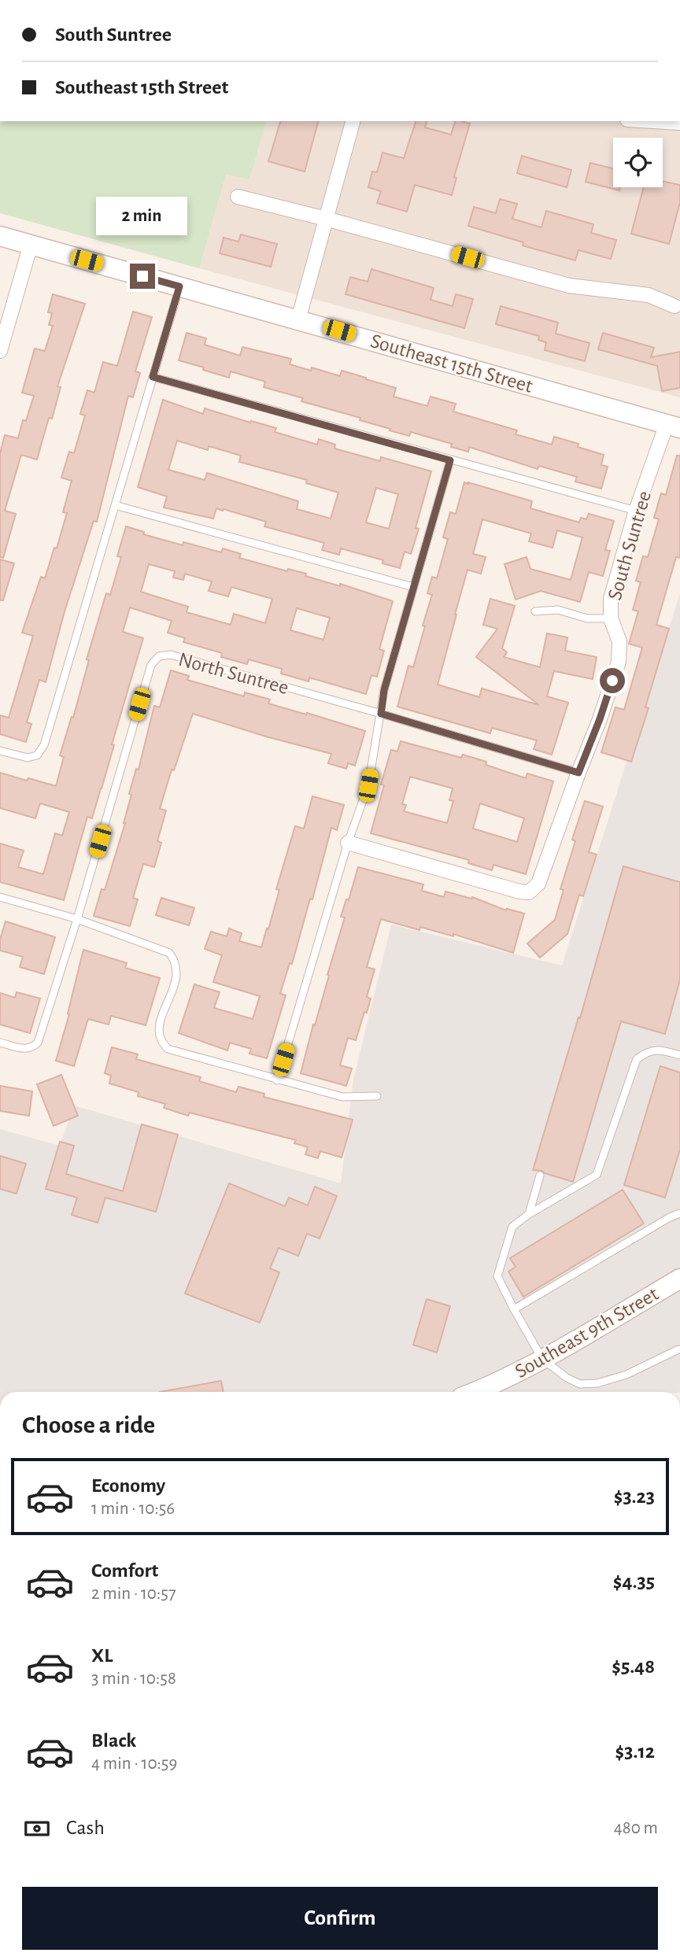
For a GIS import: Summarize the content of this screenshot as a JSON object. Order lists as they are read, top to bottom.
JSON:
{
  "streets": {
    "main road": ["Southeast 15th Street", "Southeast 9th Street"],
    "street": ["South Suntree"],
    "lane": ["North Suntree"]
  },
  "crossings": [
    ["Southeast 15th Street", "South Suntree"],
    ["South Suntree", "North Suntree"]
  ],
  "page": {
    "banner": ["South Suntree", "Southeast 15th Street"],
    "bubble": "2 min",
    "heading": "Choose a ride",
    "list": [
      {
        "name": "Economy",
        "note": "1 min · 10:56",
        "value": "$3.23"
      },
      {
        "name": "Comfort",
        "note": "2 min · 10:57",
        "value": "$4.35"
      },
      {
        "name": "XL",
        "note": "3 min · 10:58",
        "value": "$5.48"
      },
      {
        "name": "Black",
        "note": "4 min · 10:59",
        "value": "$3.12"
      }
    ],
    "pay": ["Cash", "480 m"],
    "buttons": "Confirm"
  }
}
